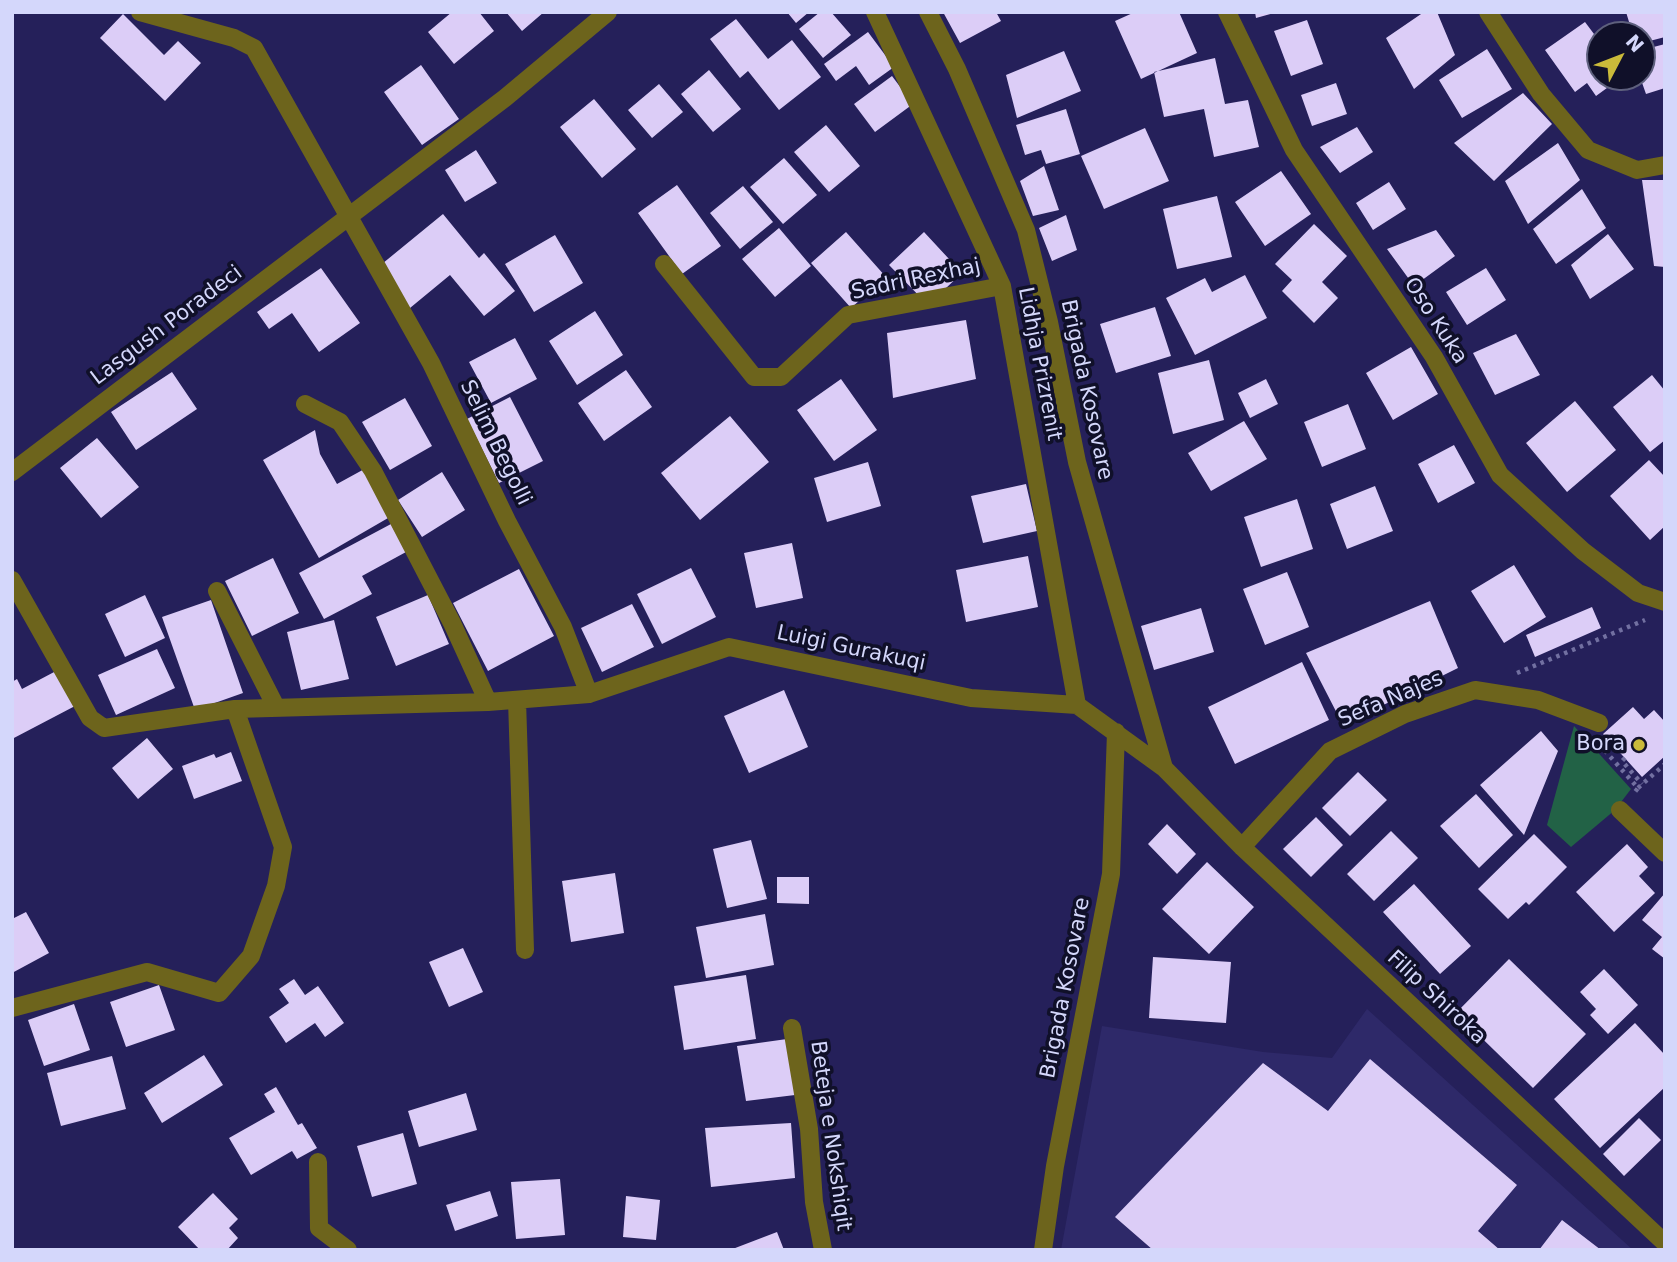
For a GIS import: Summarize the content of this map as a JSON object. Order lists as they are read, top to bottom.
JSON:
{
  "streets": {
    "street": [
      "Sadri Rexhaj",
      "Oso Kuka",
      "Lasgush Poradeci",
      "Lidhja Prizrenit",
      "Brigada Kosovare",
      "Selim Begolli",
      "Luigi Gurakuqi",
      "Sefa Najes",
      "Filip Shiroka",
      "Beteja e Nokshiqit"
    ]
  },
  "crossings": [
    ["Sadri Rexhaj", "Lidhja Prizrenit"],
    ["Lasgush Poradeci", "Selim Begolli"],
    ["Lidhja Prizrenit", "Luigi Gurakuqi"],
    ["Brigada Kosovare", "Filip Shiroka"],
    ["Selim Begolli", "Luigi Gurakuqi"],
    ["Sefa Najes", "Filip Shiroka"]
  ],
  "places": ["Bora"],
  "north": "top right"
}
